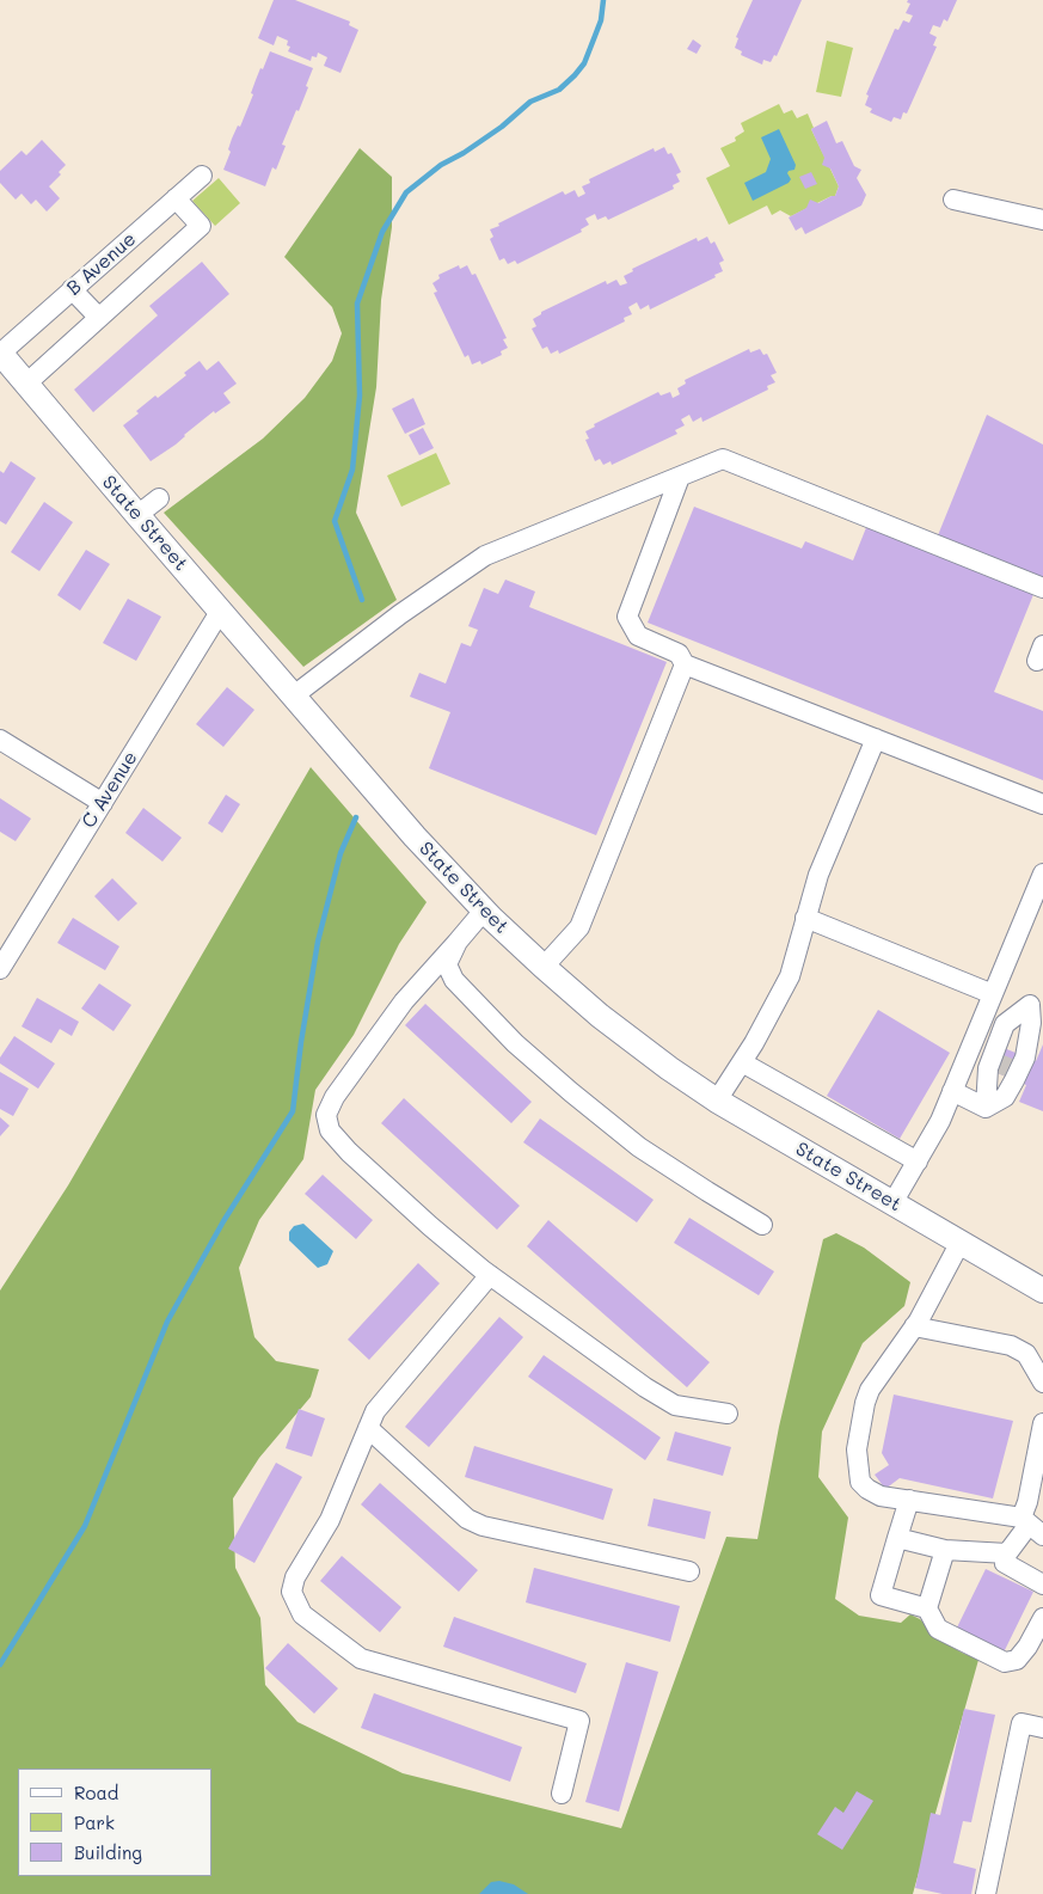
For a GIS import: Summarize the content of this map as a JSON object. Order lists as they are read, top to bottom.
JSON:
{
  "streets": {
    "main road": ["State Street"],
    "street": ["B Avenue", "C Avenue"]
  },
  "crossings": [
    ["B Avenue", "State Street"],
    ["State Street", "C Avenue"]
  ],
  "legend": ["Road", "Park", "Building"]
}
